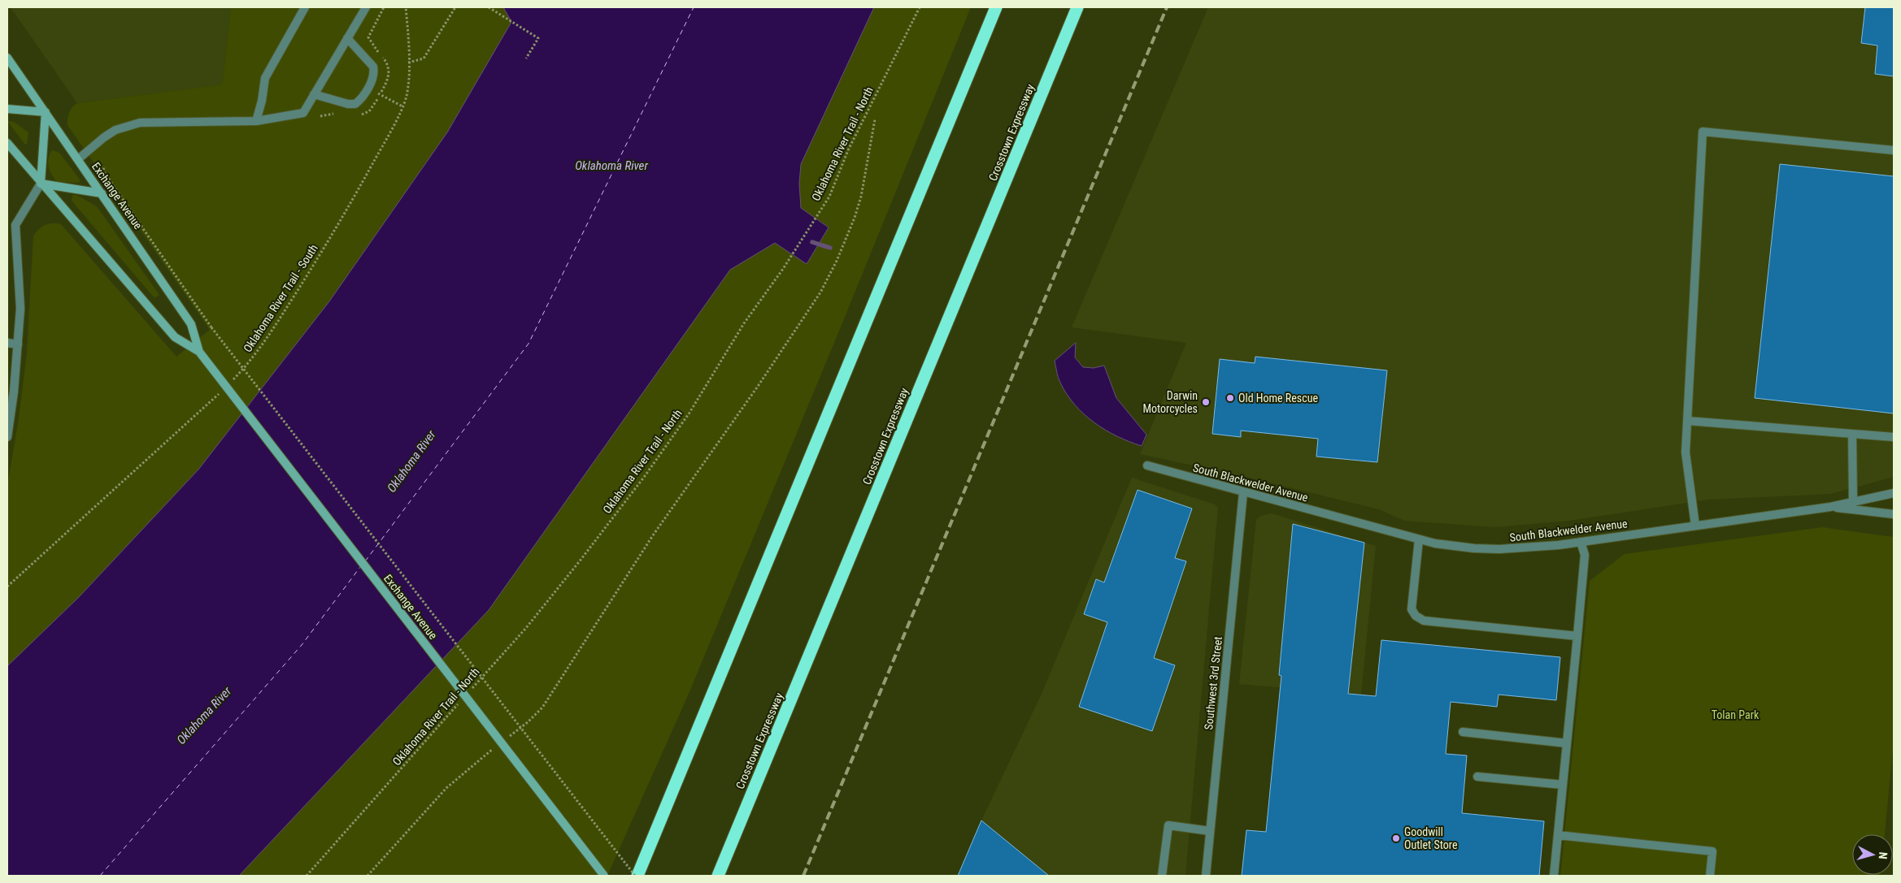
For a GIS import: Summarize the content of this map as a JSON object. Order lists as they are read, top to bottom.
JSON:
{
  "streets": {
    "highway": ["Crosstown Expressway"],
    "main road": ["Exchange Avenue"],
    "street": ["South Blackwelder Avenue", "Southwest 3rd Street"],
    "path": ["Oklahoma River Trail - North", "Oklahoma River Trail - South"]
  },
  "crossings": [
    ["South Blackwelder Avenue", "Southwest 3rd Street"]
  ],
  "water": ["Oklahoma River"],
  "parks": ["Tolan Park"],
  "places": ["Old Home Rescue", "Darwin Motorcycles", "Goodwill Outlet Store"],
  "north": "right"
}
